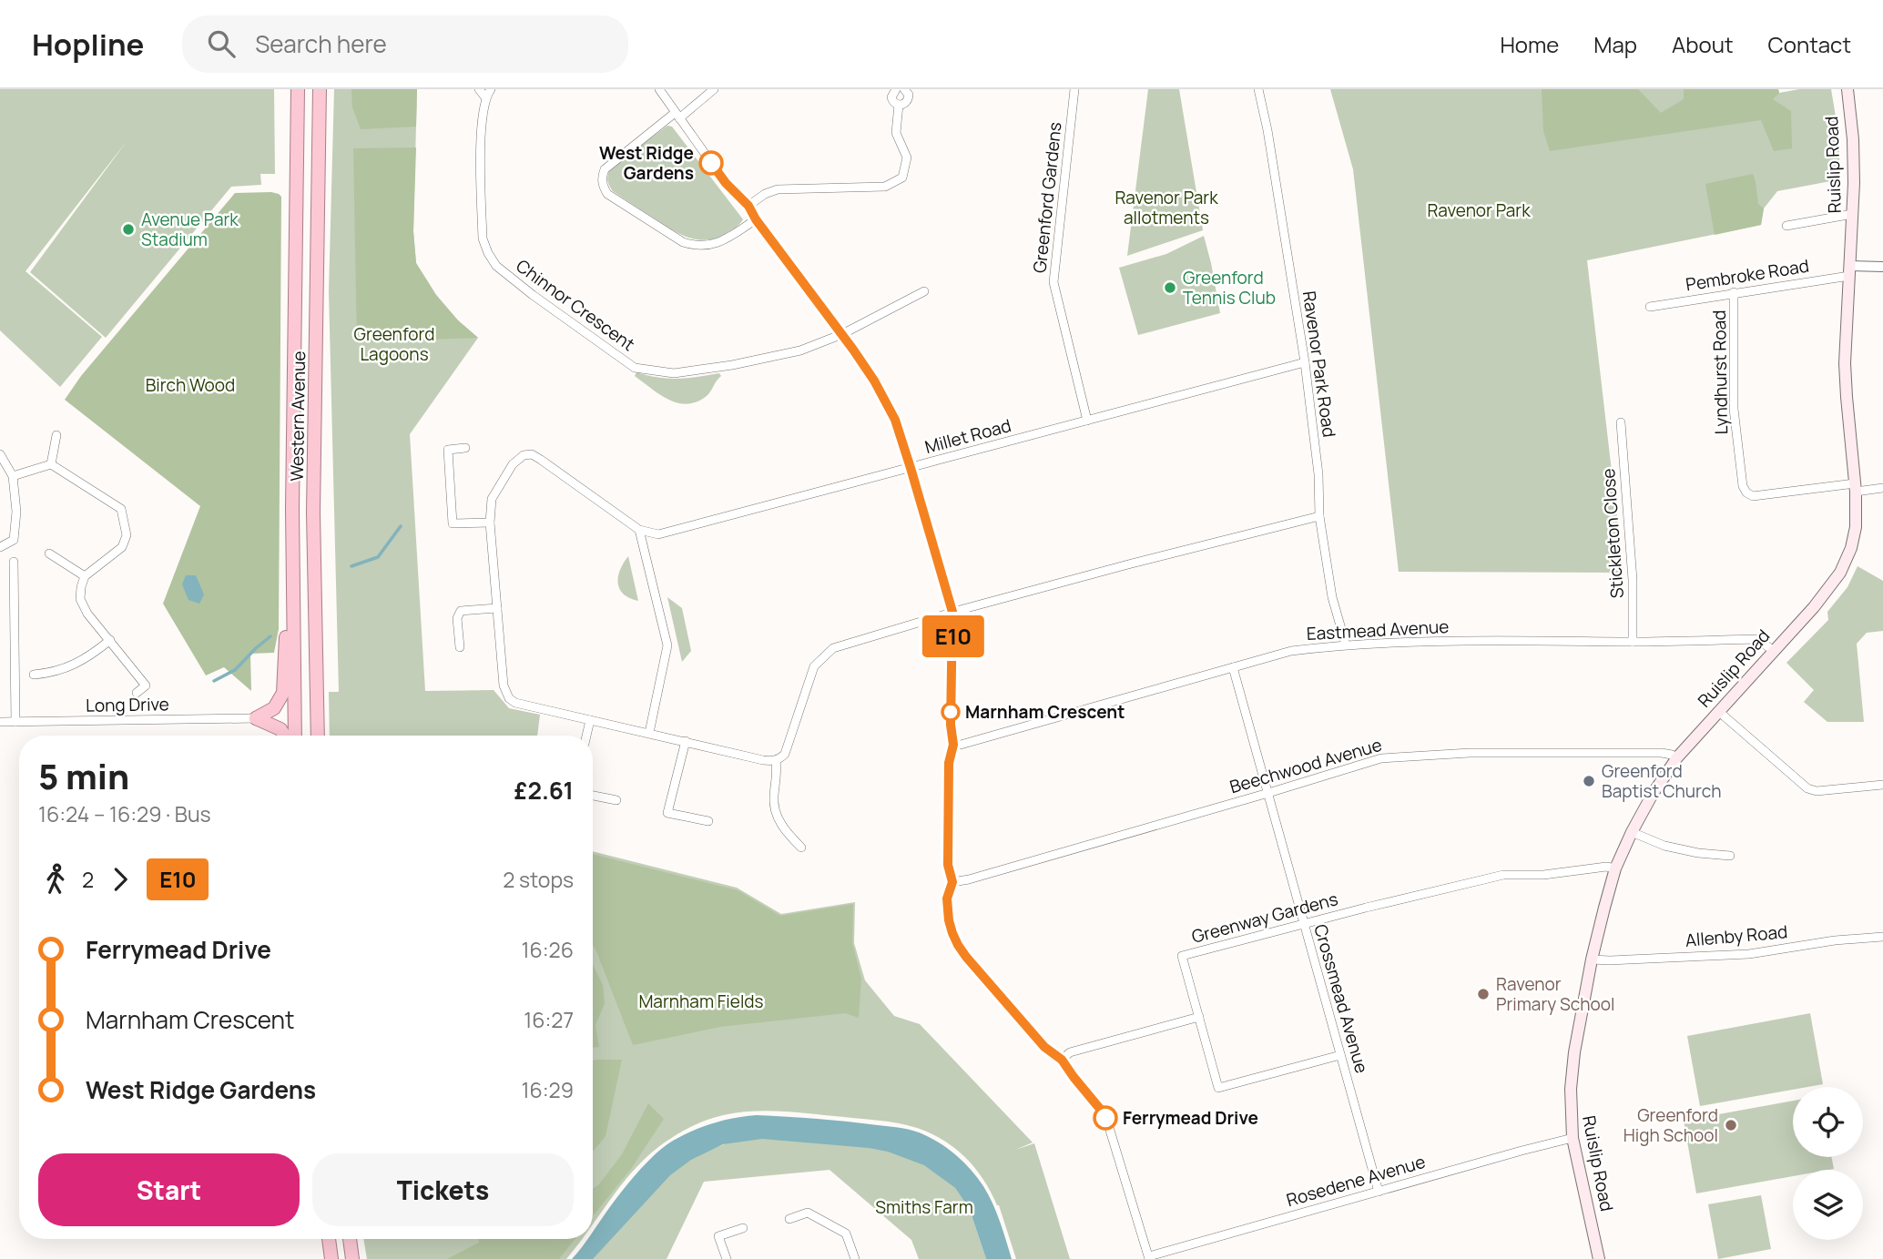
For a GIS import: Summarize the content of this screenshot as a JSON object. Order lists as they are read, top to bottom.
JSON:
{
  "streets": {
    "highway": ["Western Avenue"],
    "main road": ["Ruislip Road"],
    "street": [
      "Greenford Gardens",
      "Pembroke Road",
      "Chinnor Crescent",
      "Ravenor Park Road",
      "Lyndhurst Road",
      "Millet Road",
      "Stickleton Close",
      "Eastmead Avenue",
      "Long Drive",
      "Beechwood Avenue",
      "Greenway Gardens",
      "Allenby Road",
      "Crossmead Avenue",
      "Rosedene Avenue"
    ]
  },
  "crossings": [
    ["Ruislip Road", "Pembroke Road"],
    ["Ruislip Road", "Lyndhurst Road"],
    ["Ruislip Road", "Eastmead Avenue"],
    ["Ruislip Road", "Beechwood Avenue"],
    ["Ruislip Road", "Greenway Gardens"],
    ["Ruislip Road", "Allenby Road"],
    ["Ruislip Road", "Rosedene Avenue"],
    ["Greenford Gardens", "Millet Road"],
    ["Pembroke Road", "Lyndhurst Road"],
    ["Ravenor Park Road", "Millet Road"],
    ["Ravenor Park Road", "Eastmead Avenue"],
    ["Stickleton Close", "Eastmead Avenue"],
    ["Eastmead Avenue", "Crossmead Avenue"],
    ["Beechwood Avenue", "Crossmead Avenue"],
    ["Greenway Gardens", "Crossmead Avenue"],
    ["Crossmead Avenue", "Rosedene Avenue"]
  ],
  "parks": [
    "Ravenor Park allotments",
    "Ravenor Park",
    "Greenford Lagoons",
    "Birch Wood",
    "Marnham Fields",
    "Smiths Farm"
  ],
  "places": [
    "West Ridge Gardens",
    "Avenue Park Stadium",
    "Greenford Tennis Club",
    "Marnham Crescent",
    "Greenford Baptist Church",
    "Ravenor Primary School",
    "Ferrymead Drive",
    "Greenford High School"
  ],
  "lines": ["bus line E10"],
  "page": {
    "header": "Hopline",
    "search": "Search here",
    "nav": [
      "Home",
      "Map",
      "About",
      "Contact"
    ],
    "on_map": "E10",
    "heading": ["5 min", "16:24 – 16:29 · Bus", "£2.61"],
    "legs": ["2", "E10", "2 stops"],
    "list": [
      {
        "name": "Ferrymead Drive",
        "value": "16:26"
      },
      {
        "name": "Marnham Crescent",
        "value": "16:27"
      },
      {
        "name": "West Ridge Gardens",
        "value": "16:29"
      }
    ],
    "buttons": ["Start", "Tickets"]
  }
}
